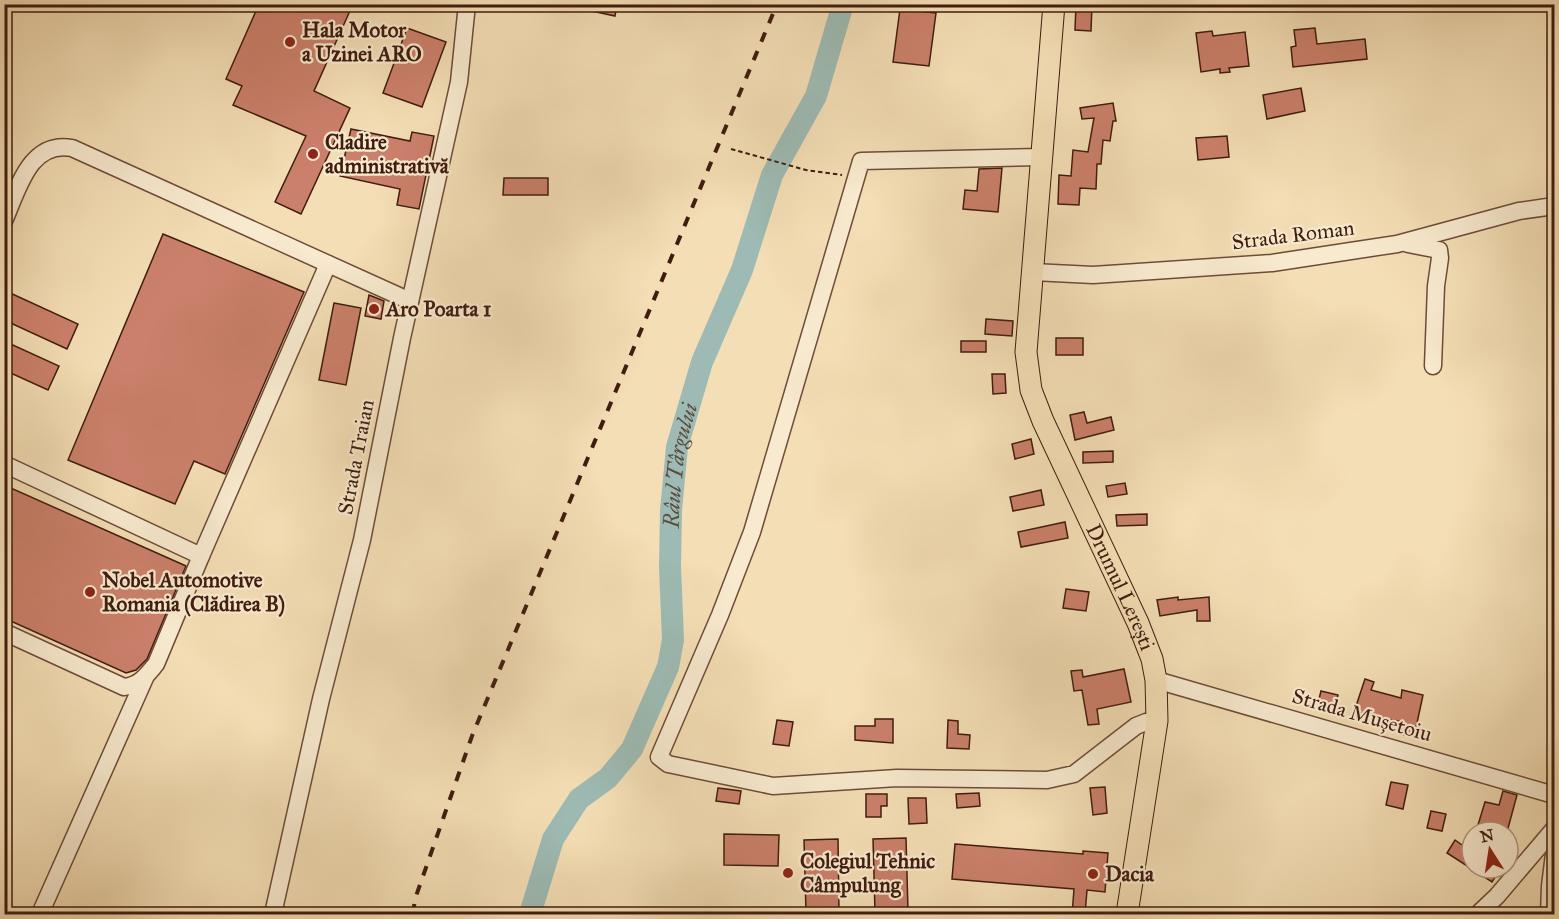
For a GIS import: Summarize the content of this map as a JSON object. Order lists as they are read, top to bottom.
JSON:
{
  "streets": {
    "main road": ["Drumul Lerești"],
    "street": ["Strada Roman", "Strada Traian", "Strada Mușetoiu"]
  },
  "crossings": [
    ["Strada Roman", "Drumul Lerești"],
    ["Drumul Lerești", "Strada Mușetoiu"]
  ],
  "water": ["Râul Târgului"],
  "places": [
    "Hala Motor a Uzinei ARO",
    "Cladire administrativă",
    "Aro Poarta 1",
    "Nobel Automotive Romania (Clădirea B)",
    "Colegiul Tehnic Câmpulung",
    "Dacia"
  ],
  "north": "top"
}
